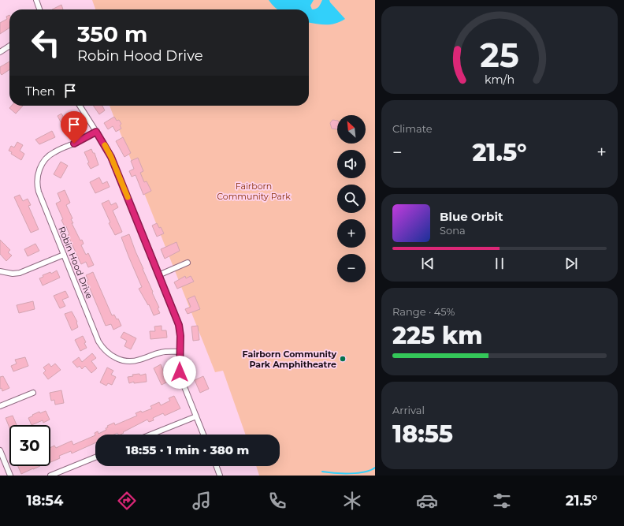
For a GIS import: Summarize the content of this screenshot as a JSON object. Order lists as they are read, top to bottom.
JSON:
{
  "streets": {
    "street": ["Robin Hood Drive"]
  },
  "parks": ["Fairborn Community Park"],
  "places": ["Fairborn Community Park Amphitheatre"],
  "north": "top left",
  "page": {
    "turn": ["350 m", "Robin Hood Drive"],
    "then": "Then",
    "tile": [
      "Climate",
      ["Range · 45%", "225 km"],
      ["Arrival", "18:55"]
    ],
    "map_buttons": ["+", "−"],
    "heat": ["−", "21.5°", "+"],
    "song": ["Blue Orbit", "Sona"],
    "limit": "30",
    "trip": "18:55 · 1 min · 380 m",
    "tabs": ["18:54", "21.5°"],
    "gauge": ["25", "km/h"]
  }
}
